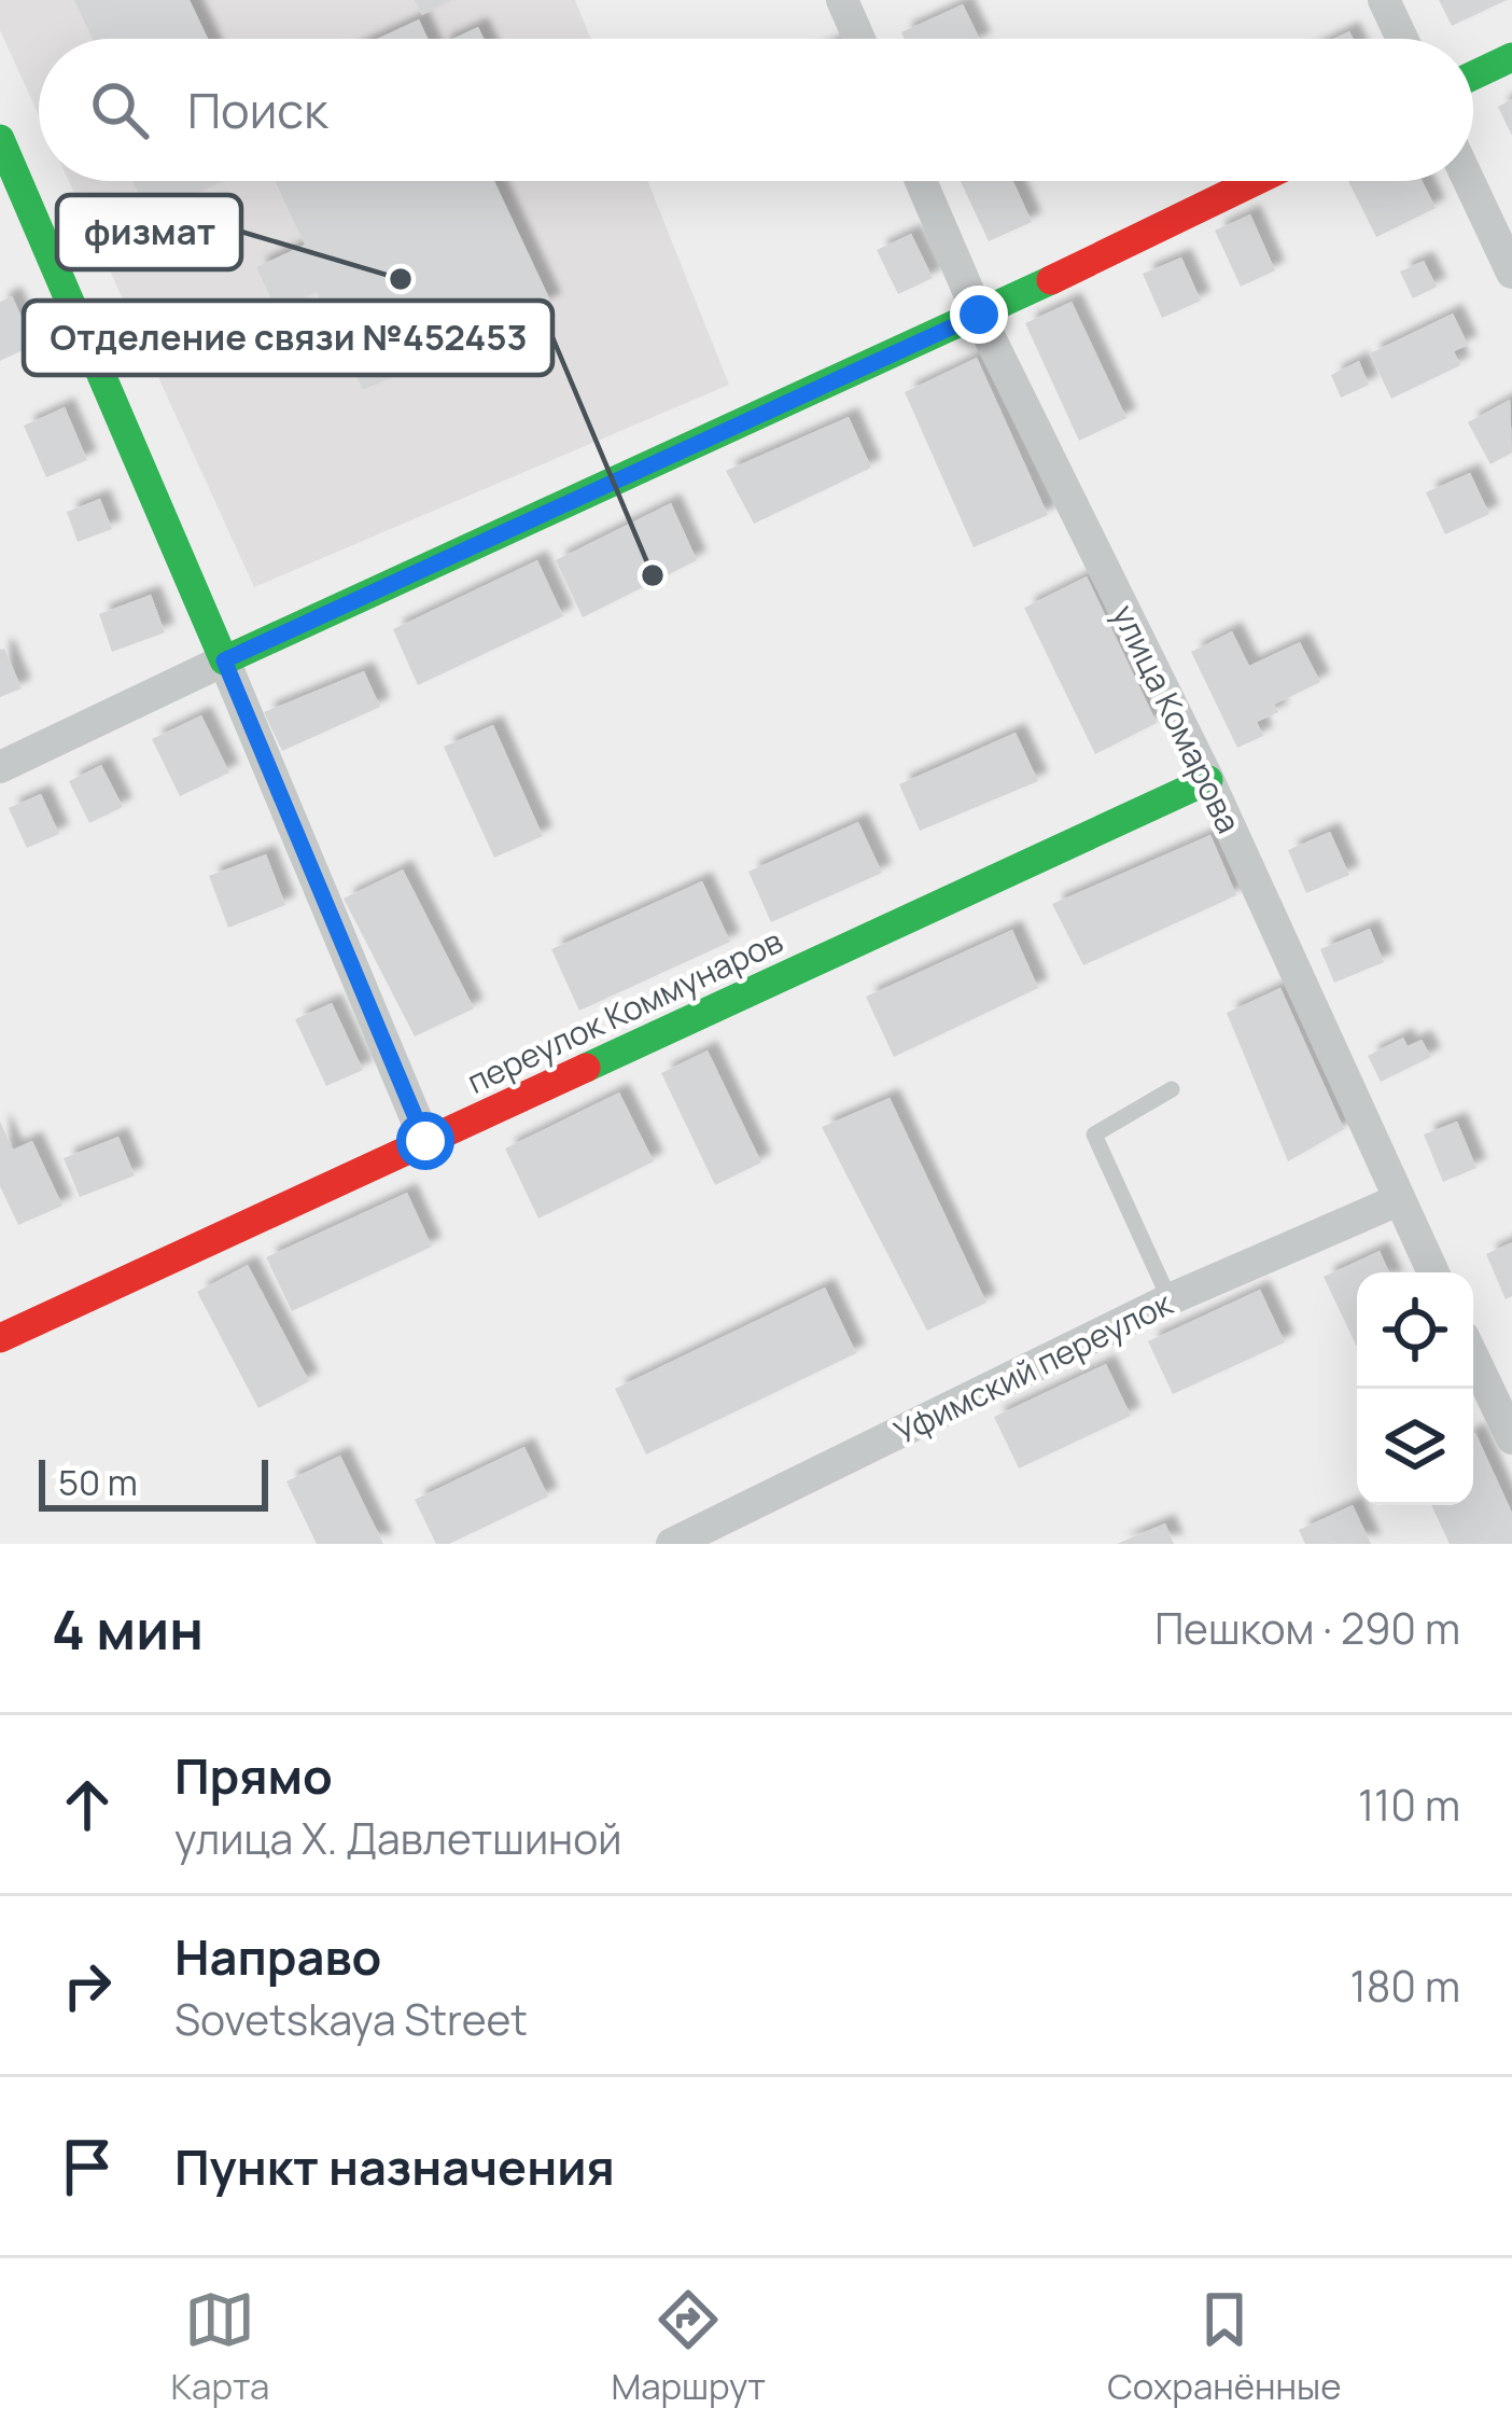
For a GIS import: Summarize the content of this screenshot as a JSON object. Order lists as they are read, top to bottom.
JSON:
{
  "streets": {
    "street": ["улица Комарова", "переулок Коммунаров", "Уфимский переулок"]
  },
  "crossings": [
    ["улица Комарова", "переулок Коммунаров"],
    ["улица Комарова", "Уфимский переулок"]
  ],
  "places": ["физмат", "Отделение связи №452453"],
  "scale_bar": "50 m",
  "page": {
    "search": "Поиск",
    "scale": "50 m",
    "heading": ["4 мин", "Пешком · 290 m"],
    "list": [
      ["Прямо", "улица Х. Давлетшиной", "110 m"],
      ["Направо", "Sovetskaya Street", "180 m"],
      "Пункт назначения"
    ],
    "nav": ["Карта", "Маршрут", "Сохранённые"]
  }
}
